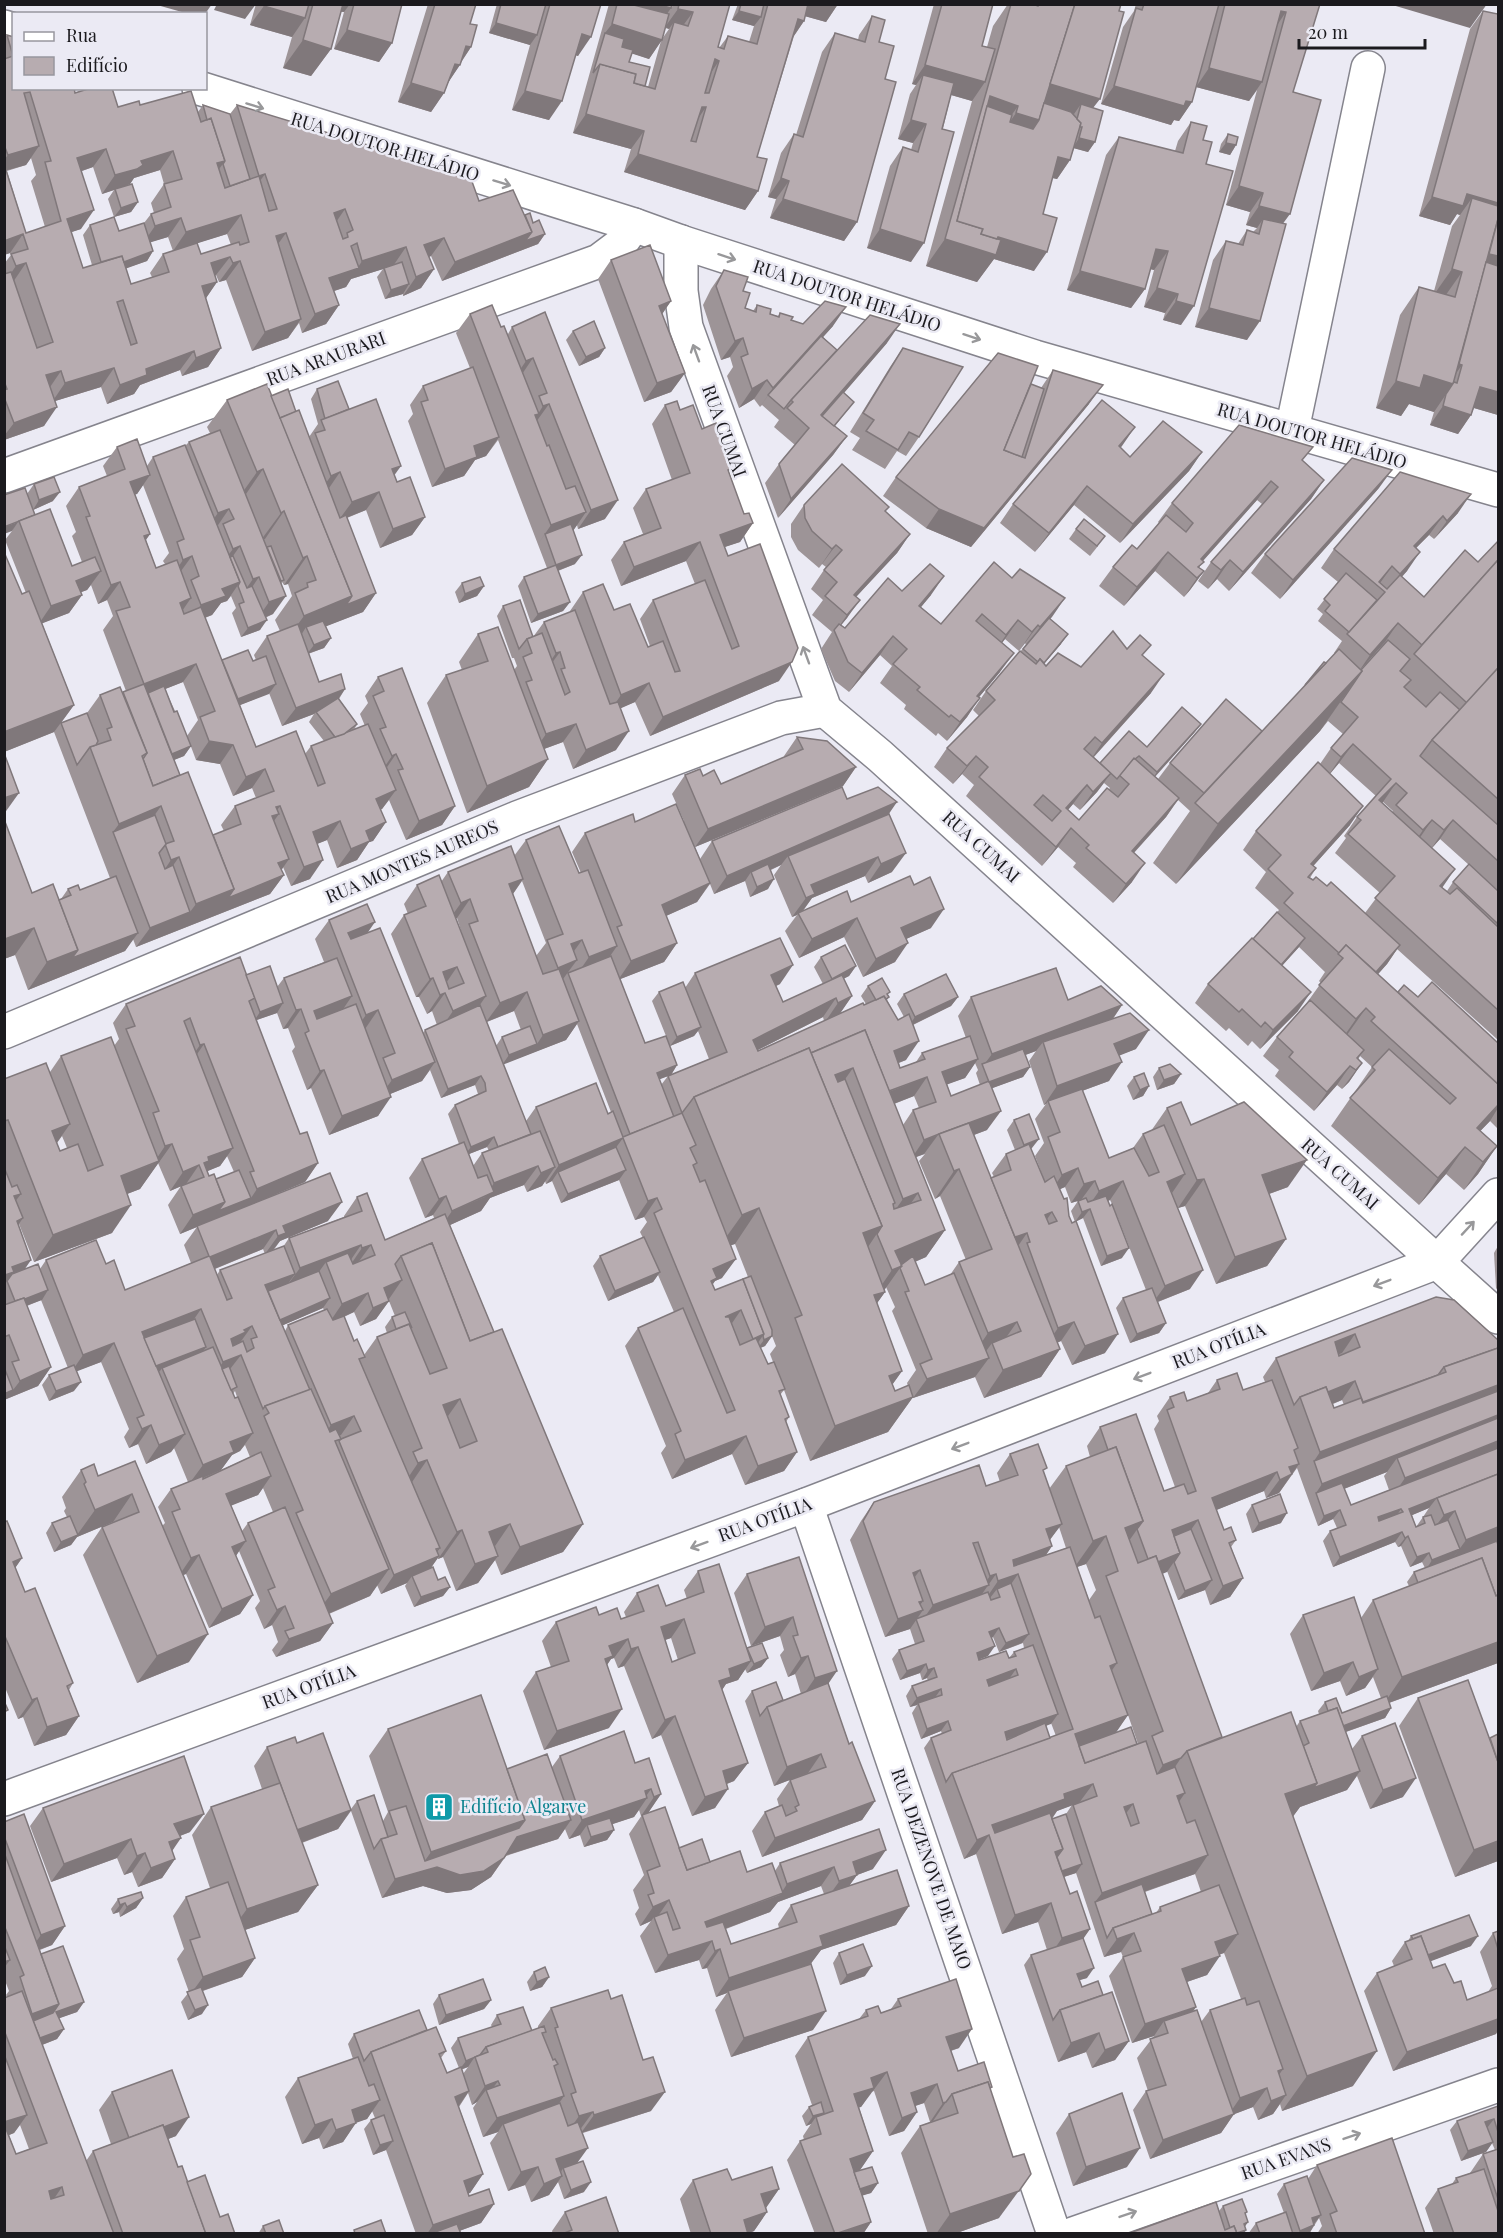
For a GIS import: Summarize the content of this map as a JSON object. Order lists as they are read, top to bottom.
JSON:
{
  "streets": {
    "street": [
      "RUA DOUTOR HELÁDIO",
      "RUA ARAURARI",
      "RUA CUMAI",
      "RUA MONTES AUREOS",
      "RUA OTÍLIA",
      "RUA DEZENOVE DE MAIO",
      "RUA EVANS"
    ]
  },
  "crossings": [
    ["RUA DOUTOR HELÁDIO", "RUA ARAURARI"],
    ["RUA DOUTOR HELÁDIO", "RUA CUMAI"],
    ["RUA CUMAI", "RUA MONTES AUREOS"],
    ["RUA CUMAI", "RUA OTÍLIA"],
    ["RUA OTÍLIA", "RUA DEZENOVE DE MAIO"]
  ],
  "one_way": ["RUA DOUTOR HELÁDIO", "RUA OTÍLIA", "RUA EVANS"],
  "places": {
    "building": ["Edifício Algarve"]
  },
  "legend": ["Rua", "Edifício"],
  "scale_bar": "20 m"
}
